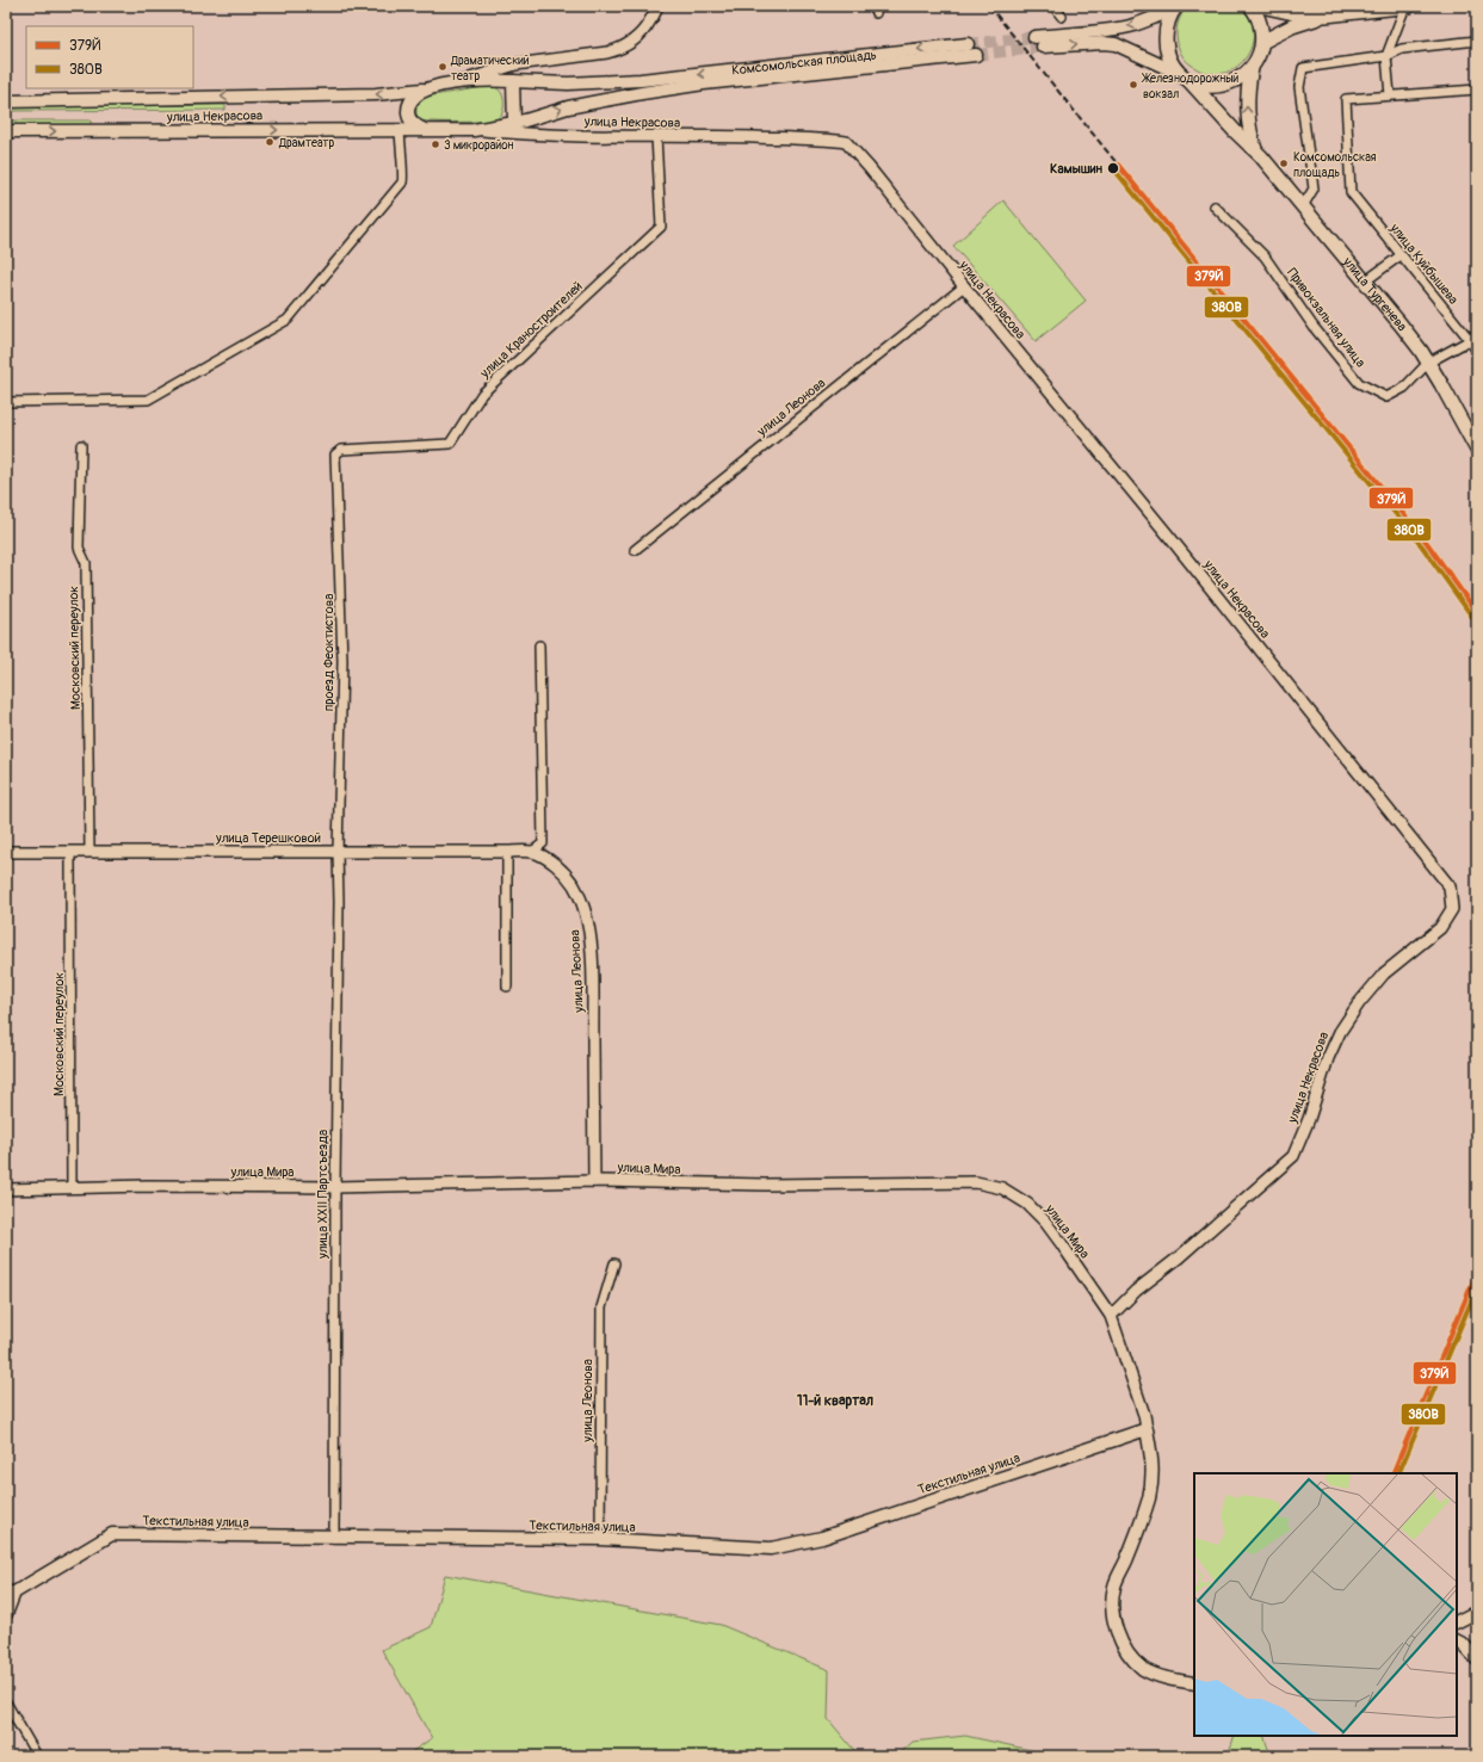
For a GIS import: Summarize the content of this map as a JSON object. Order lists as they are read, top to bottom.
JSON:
{
  "streets": {
    "main road": [
      "Комсомольская площадь",
      "улица Некрасова",
      "улица Тургенева",
      "Текстильная улица"
    ],
    "street": [
      "улица Куйбышева",
      "Привокзальная улица",
      "улица Краностроителей",
      "улица Леонова",
      "Московский переулок",
      "проезд Феоктистова",
      "улица Терешковой",
      "улица Мира",
      "улица XXII Партсъезда"
    ]
  },
  "crossings": [
    ["Комсомольская площадь", "улица Некрасова"],
    ["улица Некрасова", "улица Краностроителей"],
    ["улица Некрасова", "улица Леонова"],
    ["улица Некрасова", "улица Мира"],
    ["улица Тургенева", "Привокзальная улица"],
    ["улица Краностроителей", "проезд Феоктистова"],
    ["улица Леонова", "улица Терешковой"],
    ["улица Леонова", "улица Мира"],
    ["улица Леонова", "Текстильная улица"],
    ["Московский переулок", "улица Терешковой"],
    ["Московский переулок", "улица Мира"],
    ["проезд Феоктистова", "улица Терешковой"],
    ["проезд Феоктистова", "улица XXII Партсъезда"],
    ["улица Терешковой", "улица XXII Партсъезда"],
    ["улица Мира", "улица XXII Партсъезда"],
    ["улица Мира", "Текстильная улица"],
    ["улица XXII Партсъезда", "Текстильная улица"]
  ],
  "one_way": ["Комсомольская площадь"],
  "districts": ["11-й квартал"],
  "places": [
    "Драматический театр",
    "Железнодорожный вокзал",
    "Драмтеатр",
    "3 микрорайон",
    "Комсомольская площадь",
    "Камышин"
  ],
  "lines": ["transit line 379Й", "transit line 380В"],
  "legend": ["379Й", "380В"]
}
